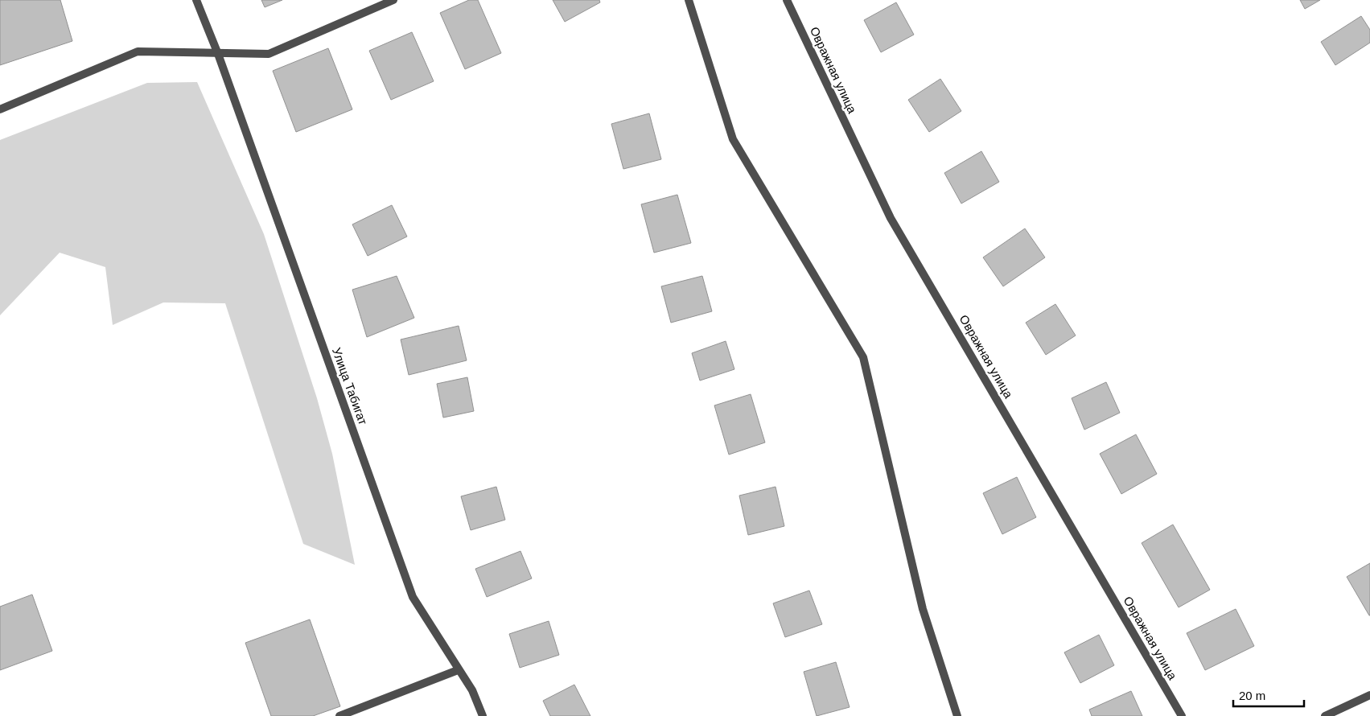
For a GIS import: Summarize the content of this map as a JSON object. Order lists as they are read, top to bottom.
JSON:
{
  "streets": {
    "street": ["Овражная улица", "Улица Табигат"]
  },
  "scale_bar": "20 m"
}
